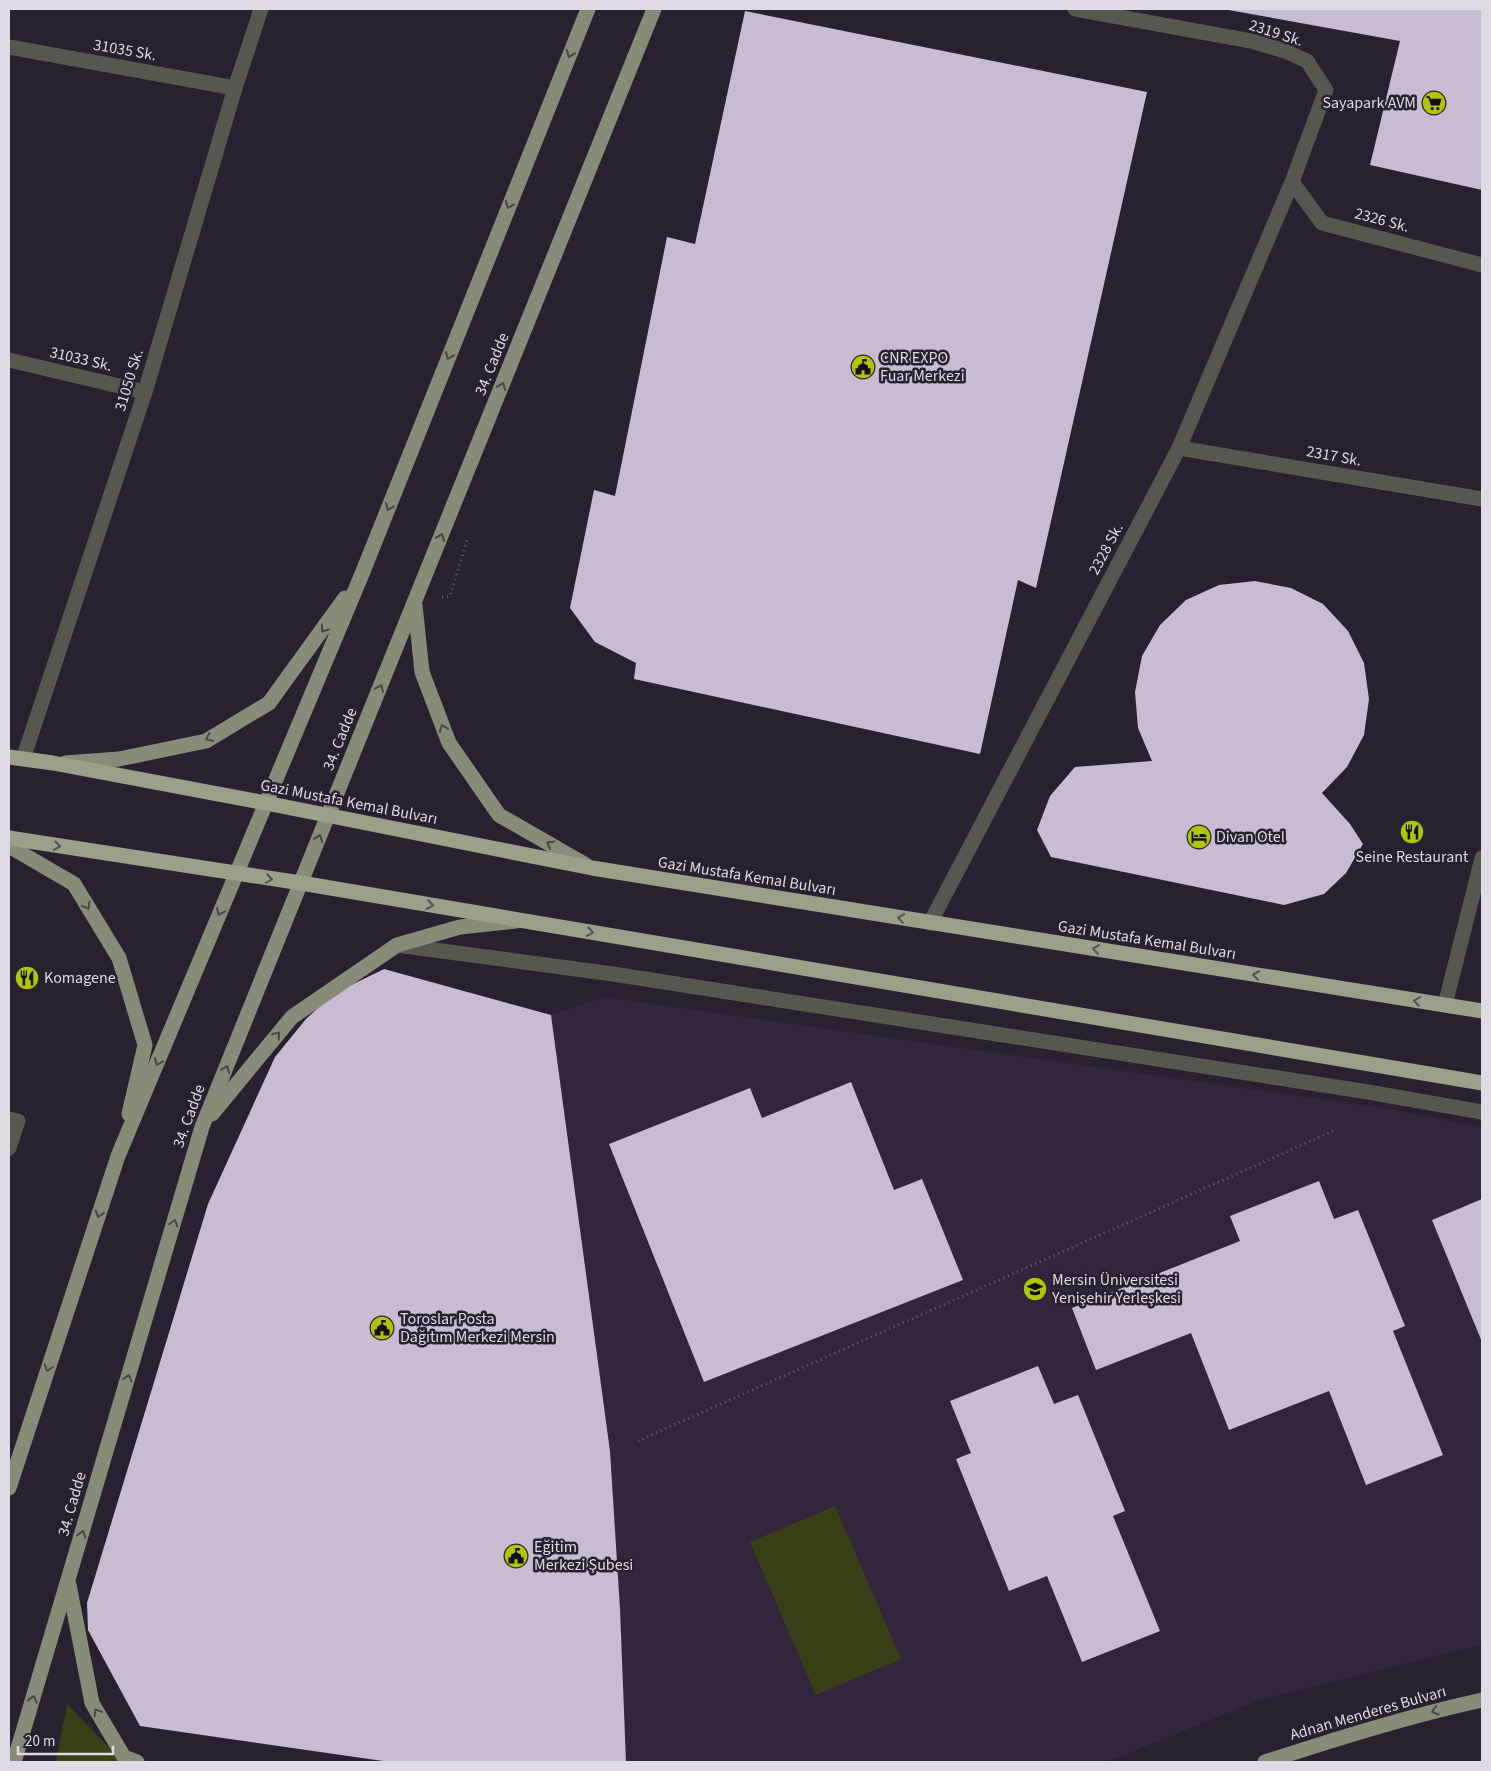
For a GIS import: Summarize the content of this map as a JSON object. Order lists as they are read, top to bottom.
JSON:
{
  "streets": {
    "highway": ["Gazi Mustafa Kemal Bulvarı"],
    "main road": ["34. Cadde", "Adnan Menderes Bulvarı"],
    "street": [
      "2319 Sk.",
      "31035 Sk.",
      "2326 Sk.",
      "31033 Sk.",
      "31050 Sk.",
      "2317 Sk.",
      "2328 Sk."
    ]
  },
  "crossings": [
    ["2319 Sk.", "2326 Sk."],
    ["2319 Sk.", "2328 Sk."],
    ["31035 Sk.", "31050 Sk."],
    ["2326 Sk.", "2328 Sk."],
    ["31033 Sk.", "31050 Sk."],
    ["34. Cadde", "Gazi Mustafa Kemal Bulvarı"],
    ["31050 Sk.", "Gazi Mustafa Kemal Bulvarı"],
    ["2317 Sk.", "2328 Sk."],
    ["2328 Sk.", "Gazi Mustafa Kemal Bulvarı"]
  ],
  "one_way": ["Adnan Menderes Bulvarı"],
  "places": {
    "supermarket": ["Sayapark AVM"],
    "public building": ["CNR EXPO Fuar Merkezi", "Toroslar Posta Dağıtım Merkezi Mersin", "Eğitim Merkezi Şubesi"],
    "restaurant": ["Seine Restaurant", "Komagene"],
    "hotel": ["Divan Otel"],
    "school or university": ["Mersin Üniversitesi Yenişehir Yerleşkesi"]
  },
  "scale_bar": "20 m"
}
